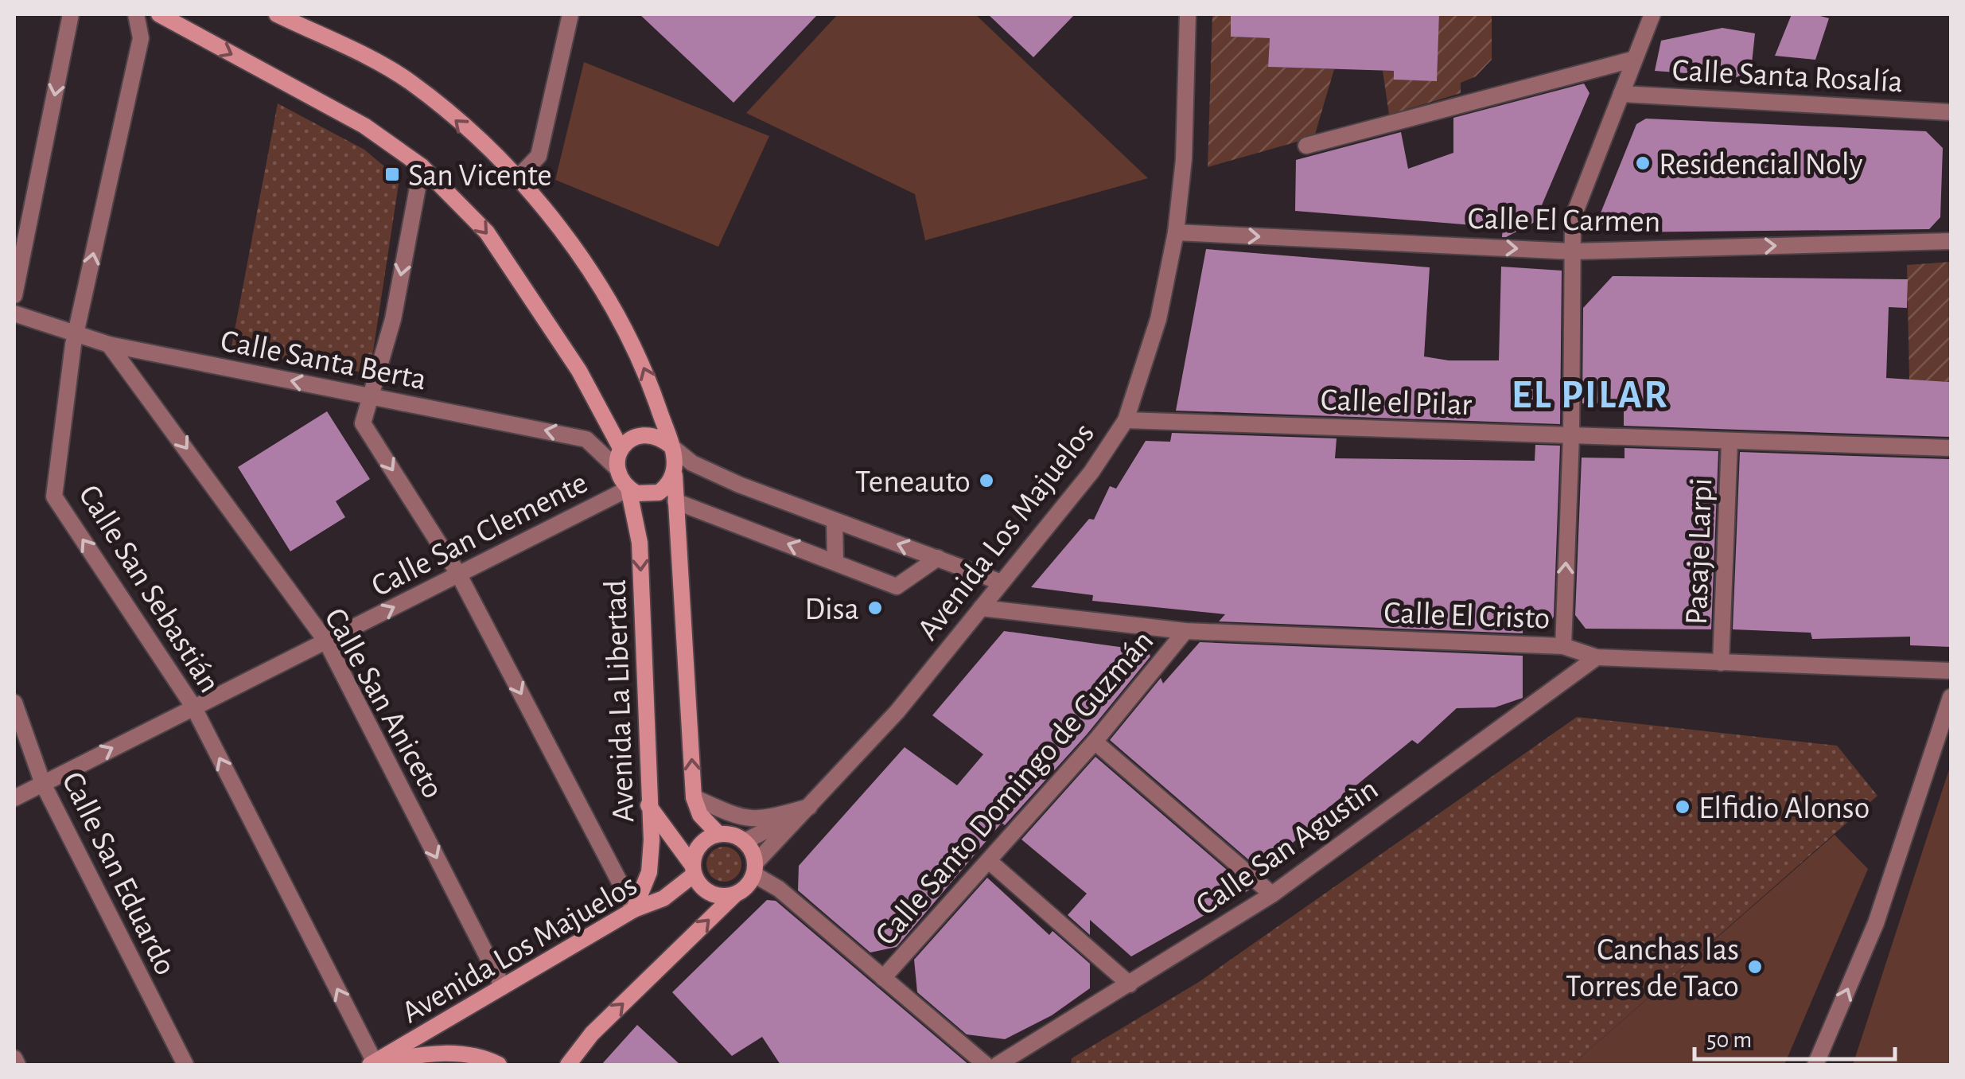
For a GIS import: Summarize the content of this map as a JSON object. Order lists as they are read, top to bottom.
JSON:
{
  "streets": {
    "street": [
      "Calle Santa Rosalía",
      "Calle El Carmen",
      "Calle Santa Berta",
      "Calle el Pilar",
      "Avenida Los Majuelos",
      "Calle San Clemente",
      "Pasaje Larpi",
      "Calle San Sebastián",
      "Calle El Cristo",
      "Avenida La Libertad",
      "Calle San Aniceto",
      "Calle Santo Domingo de Guzmán",
      "Calle San Agustìn",
      "Calle San Eduardo"
    ]
  },
  "crossings": [
    ["Calle El Carmen", "Avenida Los Majuelos"],
    ["Calle Santa Berta", "Calle San Clemente"],
    ["Calle Santa Berta", "Calle San Sebastián"],
    ["Calle Santa Berta", "Avenida La Libertad"],
    ["Calle Santa Berta", "Calle San Aniceto"],
    ["Calle el Pilar", "Avenida Los Majuelos"],
    ["Calle el Pilar", "Pasaje Larpi"],
    ["Avenida Los Majuelos", "Calle San Sebastián"],
    ["Avenida Los Majuelos", "Calle El Cristo"],
    ["Avenida Los Majuelos", "Avenida La Libertad"],
    ["Avenida Los Majuelos", "Calle San Aniceto"],
    ["Calle San Clemente", "Calle San Sebastián"],
    ["Calle San Clemente", "Avenida La Libertad"],
    ["Calle San Clemente", "Calle San Aniceto"],
    ["Calle San Clemente", "Calle San Eduardo"],
    ["Pasaje Larpi", "Calle El Cristo"],
    ["Calle El Cristo", "Calle Santo Domingo de Guzmán"],
    ["Calle El Cristo", "Calle San Agustìn"]
  ],
  "one_way": [
    "Calle El Carmen",
    "Calle Santa Berta",
    "Calle San Clemente",
    "Calle San Sebastián",
    "Calle San Aniceto"
  ],
  "districts": ["EL PILAR"],
  "places": {
    "other": [
      "Residencial Noly",
      "Teneauto",
      "Disa",
      "Elfidio Alonso",
      "Canchas las Torres de Taco"
    ],
    "transit": ["San Vicente"]
  },
  "scale_bar": "50 m"
}
